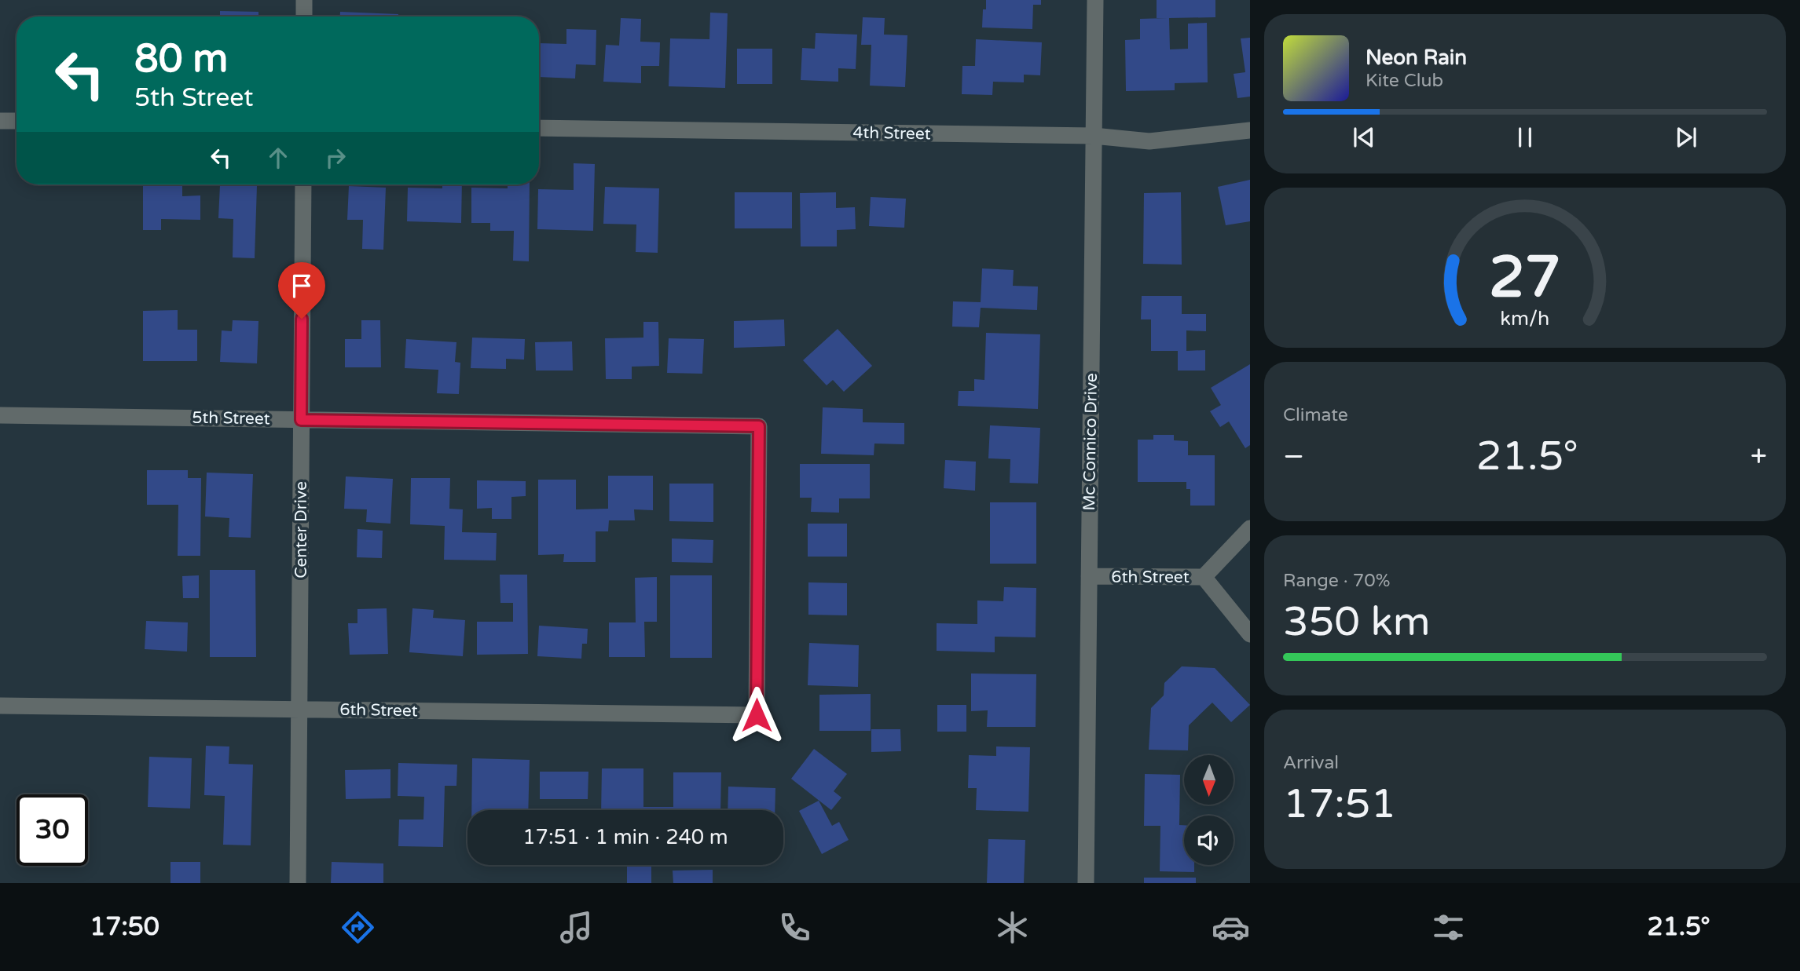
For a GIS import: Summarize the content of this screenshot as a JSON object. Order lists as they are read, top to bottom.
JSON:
{
  "streets": {
    "street": [
      "4th Street",
      "5th Street",
      "Mc Connico Drive",
      "Center Drive",
      "6th Street"
    ]
  },
  "crossings": [
    ["4th Street", "Mc Connico Drive"],
    ["5th Street", "Center Drive"],
    ["5th Street", "6th Street"],
    ["Mc Connico Drive", "6th Street"],
    ["Center Drive", "6th Street"]
  ],
  "north": "bottom",
  "page": {
    "turn": ["80 m", "5th Street"],
    "song": ["Neon Rain", "Kite Club"],
    "tile": [
      "Climate",
      ["Range · 70%", "350 km"],
      ["Arrival", "17:51"]
    ],
    "heat": ["−", "21.5°", "+"],
    "limit": "30",
    "trip": "17:51 · 1 min · 240 m",
    "tabs": ["17:50", "21.5°"],
    "gauge": ["27", "km/h"]
  }
}
